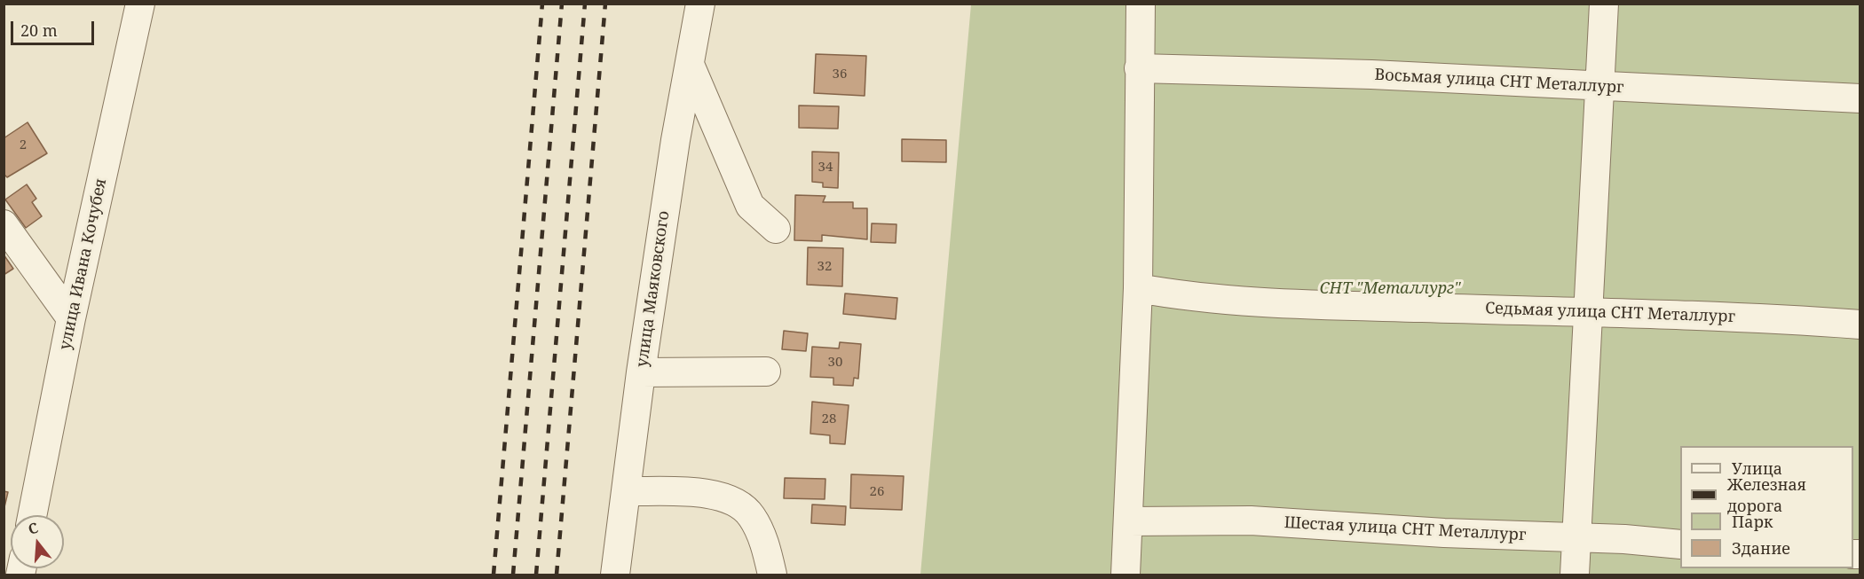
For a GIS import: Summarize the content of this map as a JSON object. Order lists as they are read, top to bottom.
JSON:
{
  "streets": {
    "street": [
      "Восьмая улица СНТ Металлург",
      "улица Ивана Кочубея",
      "улица Маяковского",
      "Седьмая улица СНТ Металлург",
      "Шестая улица СНТ Металлург"
    ]
  },
  "parks": ["СНТ \"Металлург\""],
  "house_numbers": [
    "36",
    "2",
    "34",
    "32",
    "30",
    "28",
    "26"
  ],
  "legend": [
    "Улица",
    "Железная дорога",
    "Парк",
    "Здание"
  ],
  "scale_bar": "20 m",
  "north": "top"
}
